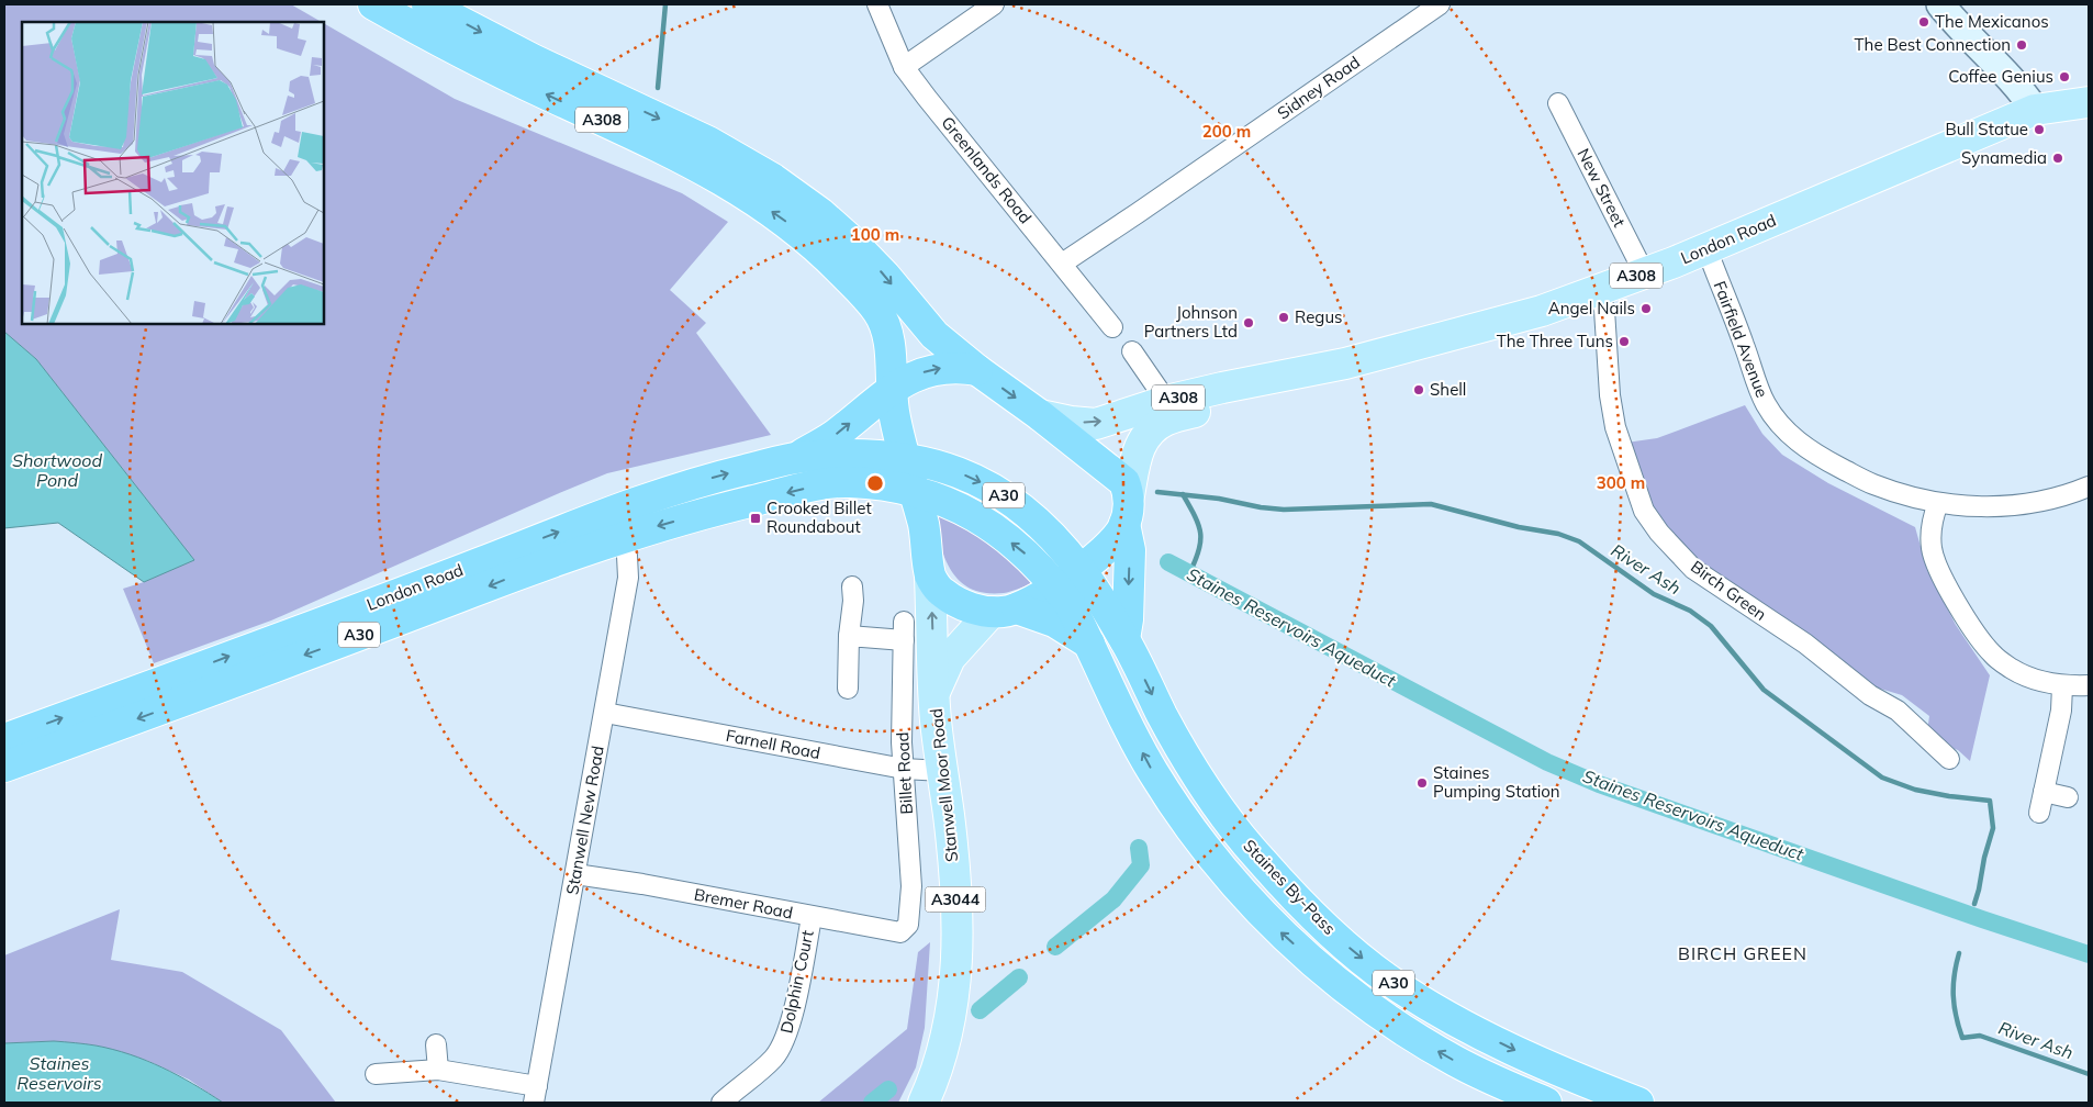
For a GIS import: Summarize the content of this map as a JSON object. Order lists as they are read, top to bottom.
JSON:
{
  "streets": {
    "highway": [
      "A308",
      "London Road",
      "A30",
      "Staines By-Pass"
    ],
    "main road": ["Stanwell Moor Road", "A3044"],
    "street": [
      "Sidney Road",
      "Greenlands Road",
      "New Street",
      "Fairfield Avenue",
      "Birch Green",
      "Farnell Road",
      "Billet Road",
      "Stanwell New Road",
      "Bremer Road",
      "Dolphin Court"
    ]
  },
  "crossings": [
    ["Sidney Road", "Greenlands Road"],
    ["A308", "London Road"],
    ["New Street", "London Road"],
    ["London Road", "Fairfield Avenue"],
    ["London Road", "A30"],
    ["London Road", "Birch Green"],
    ["A30", "Stanwell New Road"],
    ["A30", "Staines By-Pass"],
    ["Farnell Road", "Billet Road"],
    ["Farnell Road", "Stanwell Moor Road"],
    ["Farnell Road", "Stanwell New Road"],
    ["Billet Road", "Bremer Road"],
    ["Stanwell Moor Road", "A3044"],
    ["Stanwell New Road", "Bremer Road"],
    ["Bremer Road", "Dolphin Court"]
  ],
  "one_way": ["London Road"],
  "districts": ["BIRCH GREEN"],
  "water": [
    "Shortwood Pond",
    "River Ash",
    "Staines Reservoirs Aqueduct",
    "Staines Reservoirs"
  ],
  "places": {
    "other": [
      "The Mexicanos",
      "The Best Connection",
      "Coffee Genius",
      "Bull Statue",
      "Synamedia",
      "Angel Nails",
      "Regus",
      "Johnson Partners Ltd",
      "The Three Tuns",
      "Shell",
      "Staines Pumping Station"
    ],
    "transit": ["Crooked Billet Roundabout"]
  },
  "rings": ["200 m", "100 m", "300 m"]
}
